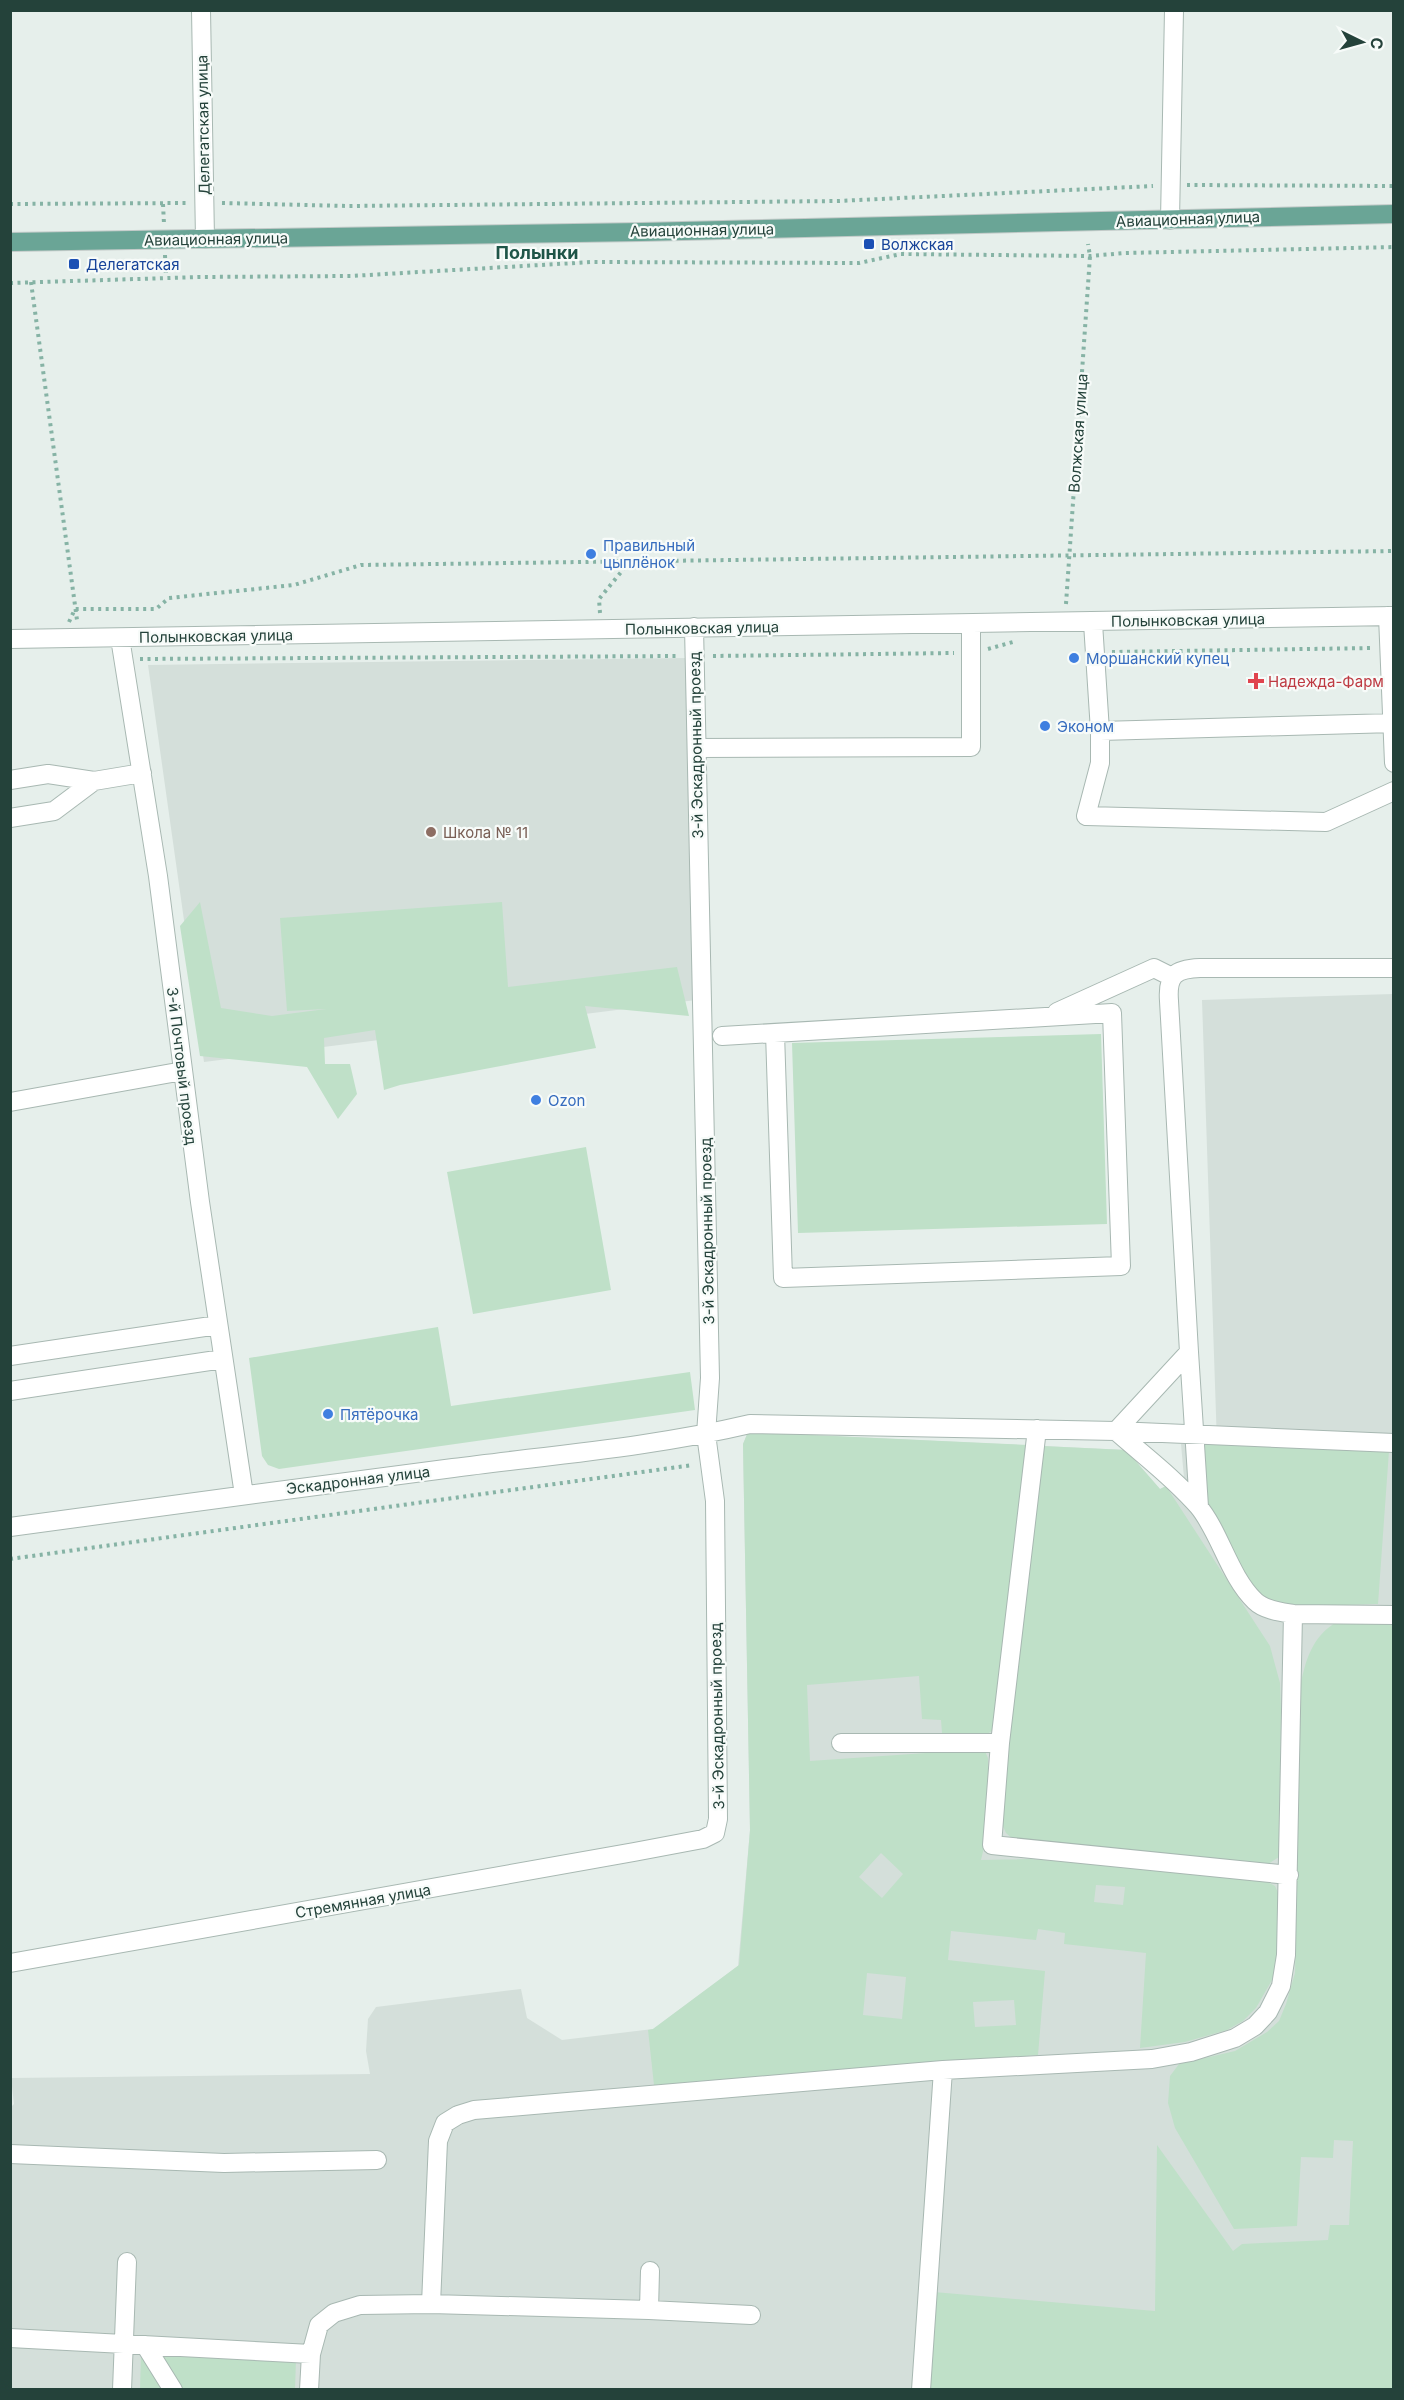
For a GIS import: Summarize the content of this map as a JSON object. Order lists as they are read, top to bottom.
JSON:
{
  "streets": {
    "main road": ["Авиационная улица"],
    "street": [
      "Делегатская улица",
      "Полынковская улица",
      "3-й Эскадронный проезд",
      "3-й Почтовый проезд",
      "Эскадронная улица",
      "Стремянная улица"
    ],
    "path": ["Волжская улица"]
  },
  "crossings": [
    ["Делегатская улица", "Авиационная улица"],
    ["Волжская улица", "Полынковская улица"],
    ["Полынковская улица", "3-й Эскадронный проезд"],
    ["Полынковская улица", "3-й Почтовый проезд"],
    ["3-й Эскадронный проезд", "Эскадронная улица"],
    ["3-й Эскадронный проезд", "Стремянная улица"],
    ["3-й Почтовый проезд", "Эскадронная улица"]
  ],
  "districts": ["Полынки"],
  "places": {
    "transit": ["Волжская", "Делегатская"],
    "other": [
      "Правильный цыплёнок",
      "Моршанский купец",
      "Эконом",
      "Школа № 11",
      "Ozon",
      "Пятёрочка"
    ],
    "health": ["Надежда-Фарм"]
  },
  "north": "right"
}
